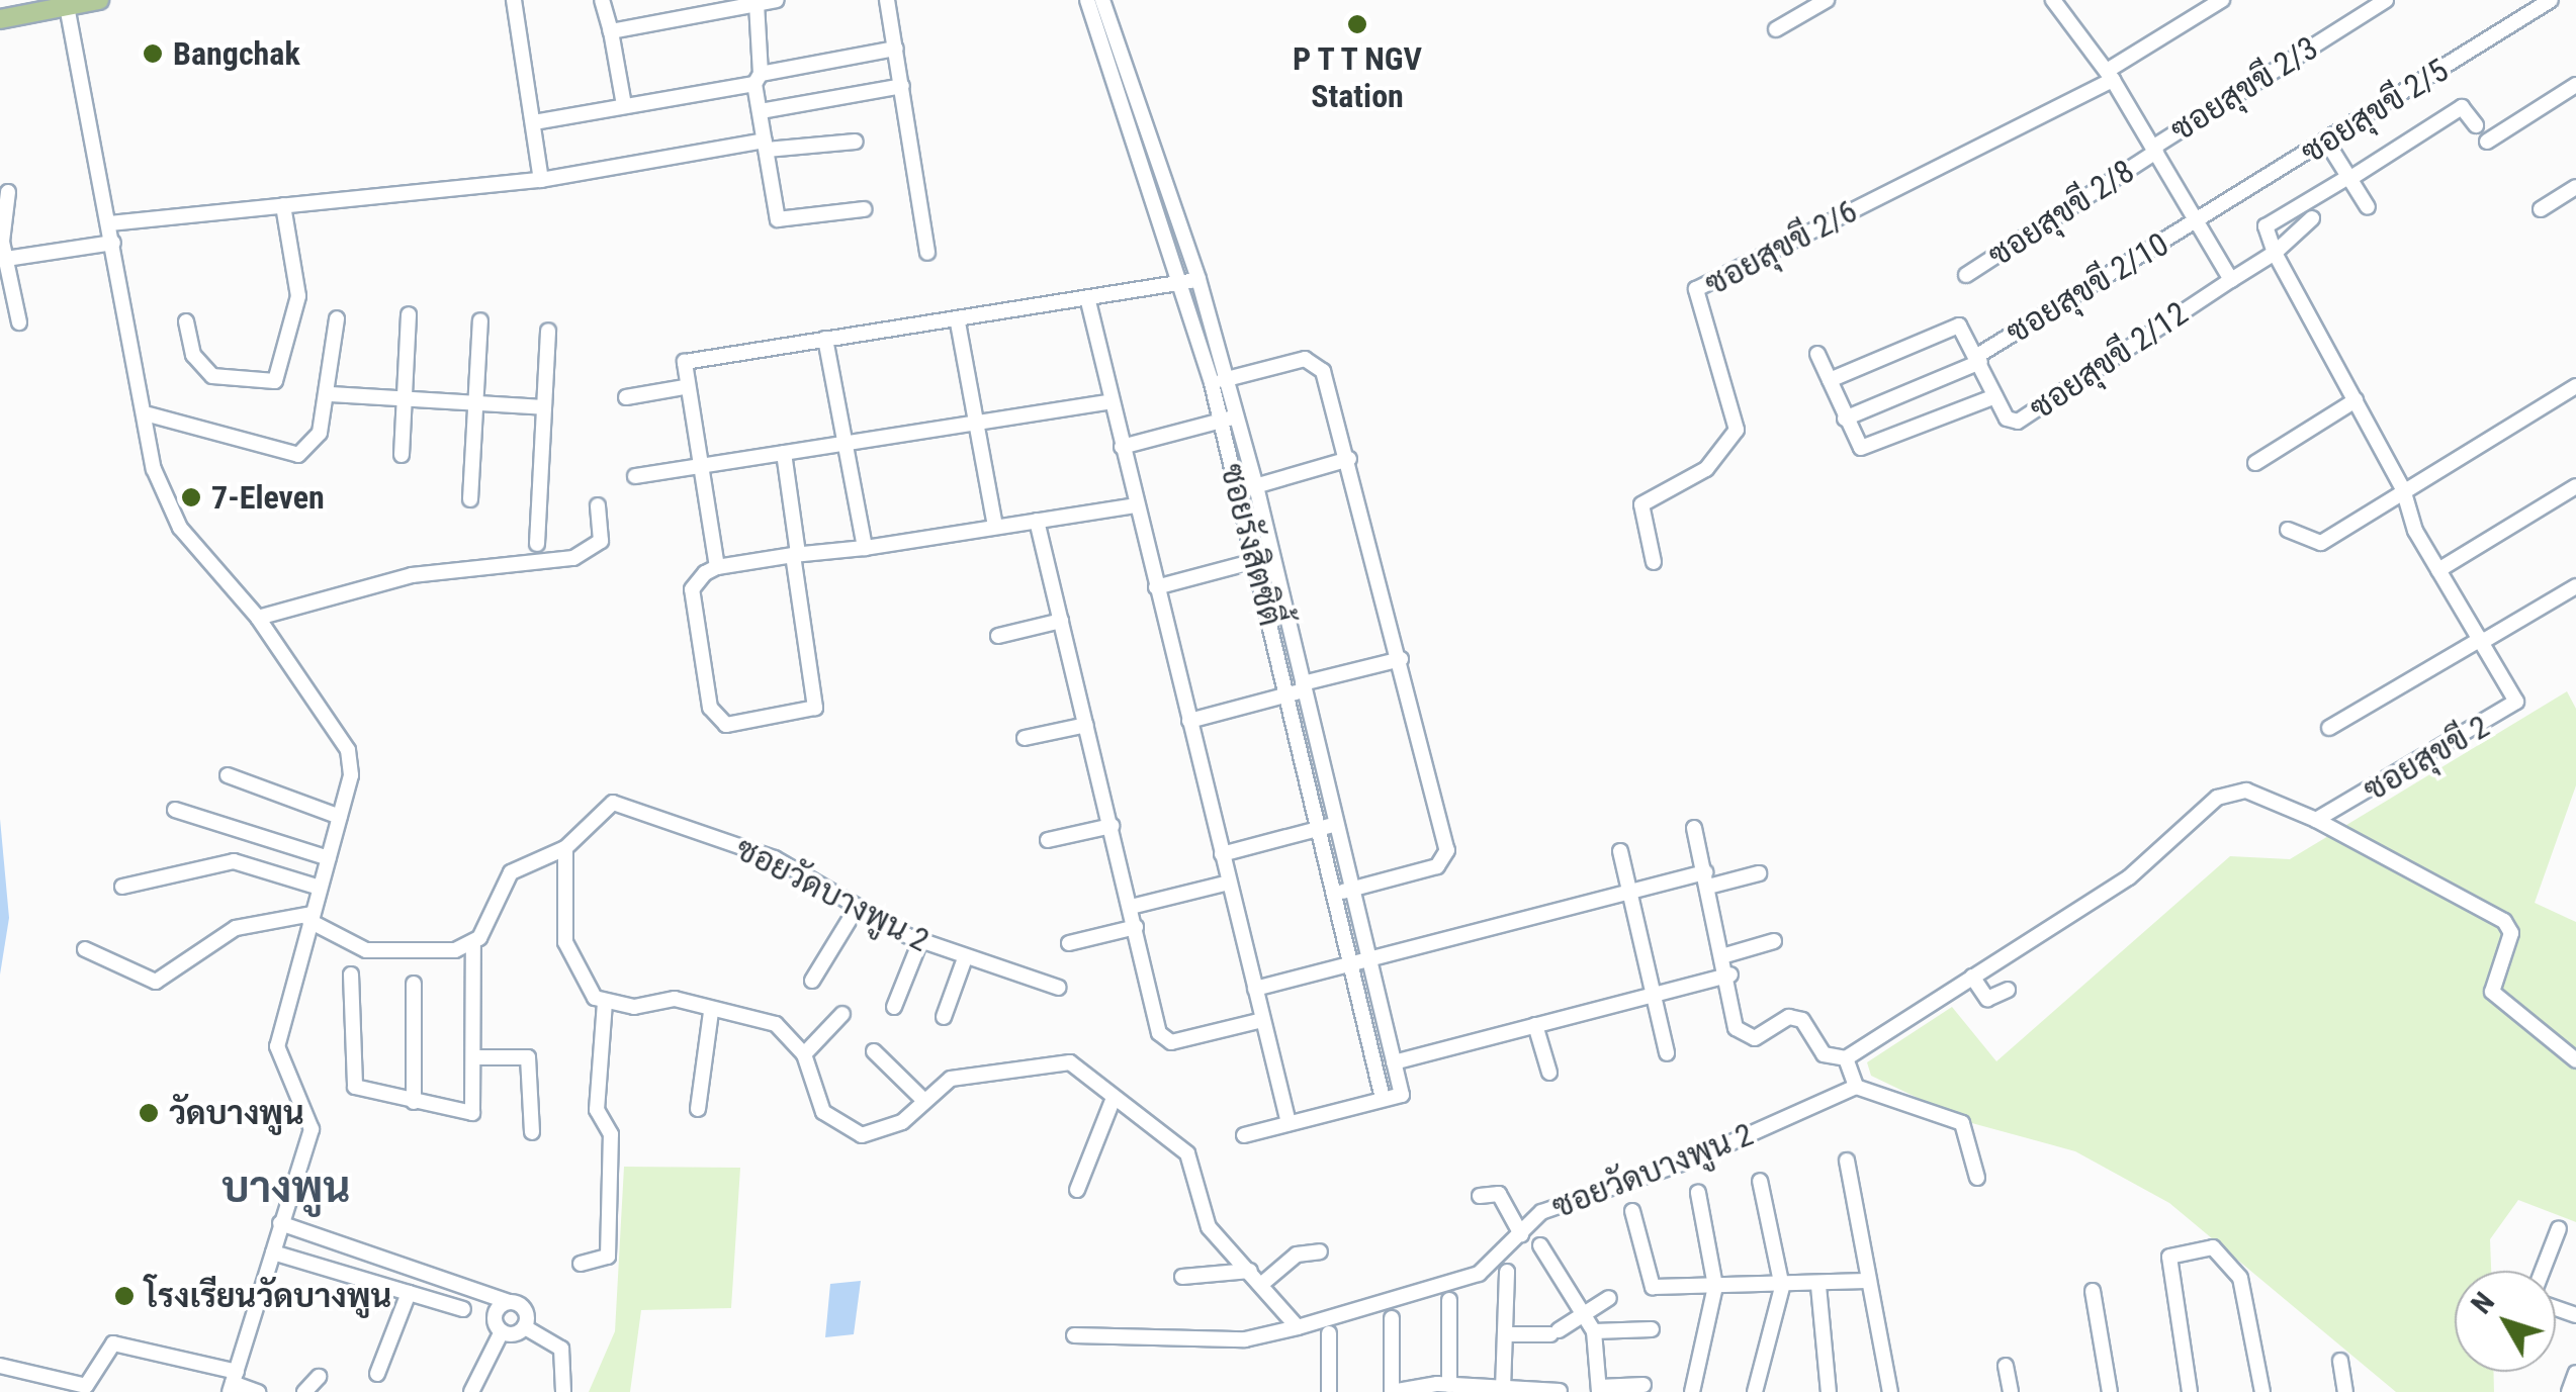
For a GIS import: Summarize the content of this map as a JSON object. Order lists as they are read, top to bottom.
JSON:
{
  "streets": {
    "street": [
      "ซอยสุขขี 2/3",
      "ซอยสุขขี 2/5",
      "ซอยสุขขี 2/8",
      "ซอยสุขขี 2/6",
      "ซอยสุขขี 2/10",
      "ซอยสุขขี 2/12",
      "ซอยรังสิตซิตี้",
      "ซอยสุขขี 2",
      "ซอยวัดบางพูน 2"
    ]
  },
  "crossings": [
    ["ซอยสุขขี 2/3", "ซอยสุขขี 2/8"],
    ["ซอยสุขขี 2/5", "ซอยสุขขี 2/10"]
  ],
  "districts": ["บางพูน"],
  "places": [
    "P T T NGV Station",
    "Bangchak",
    "7-Eleven",
    "วัดบางพูน",
    "โรงเรียนวัดบางพูน"
  ],
  "north": "top left"
}
